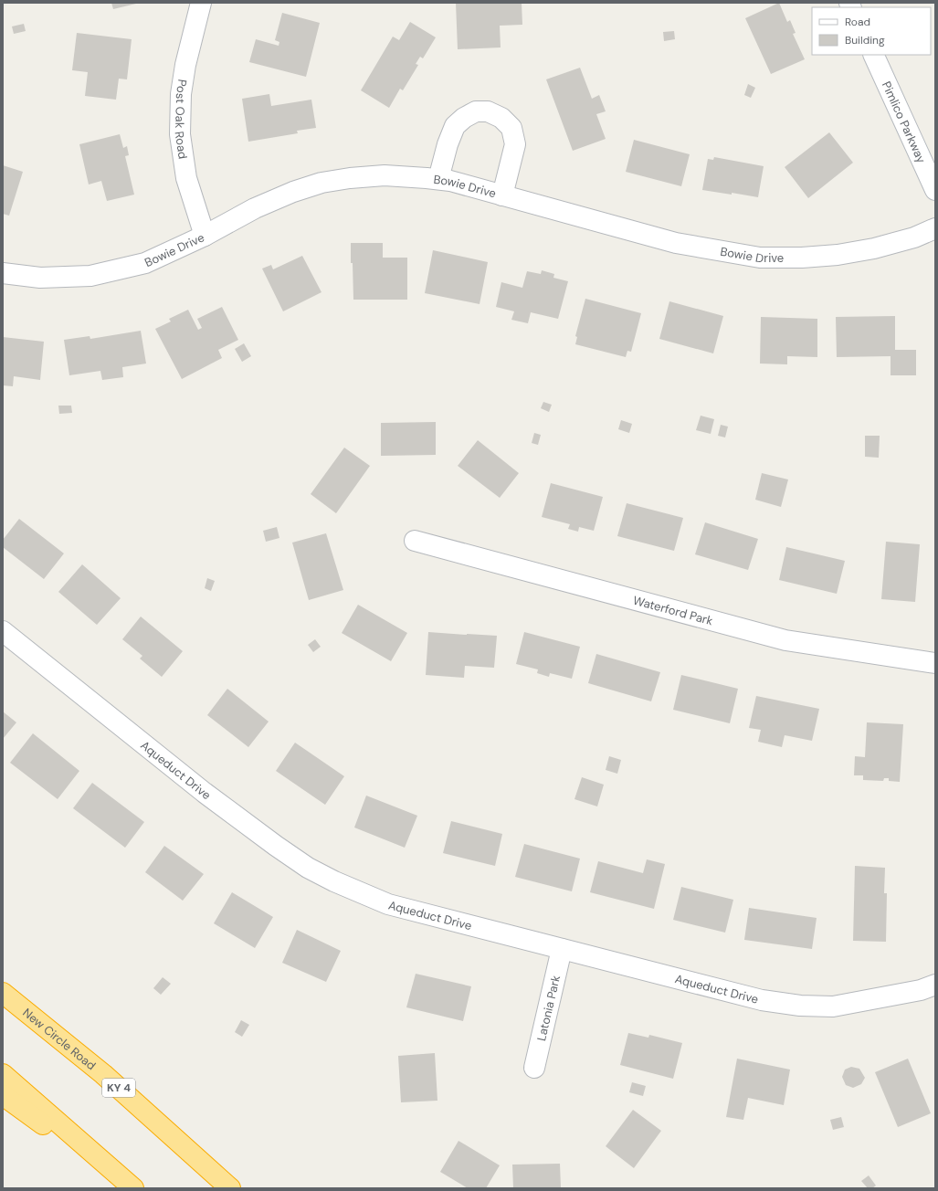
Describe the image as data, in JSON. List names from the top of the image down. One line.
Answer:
{"streets":{"highway":["New Circle Road","KY 4"],"street":["Post Oak Road","Pimlico Parkway","Bowie Drive","Waterford Park","Aqueduct Drive","Latonia Park"]},"crossings":[["Post Oak Road","Bowie Drive"],["Aqueduct Drive","Latonia Park"]],"legend":["Road","Building"]}
